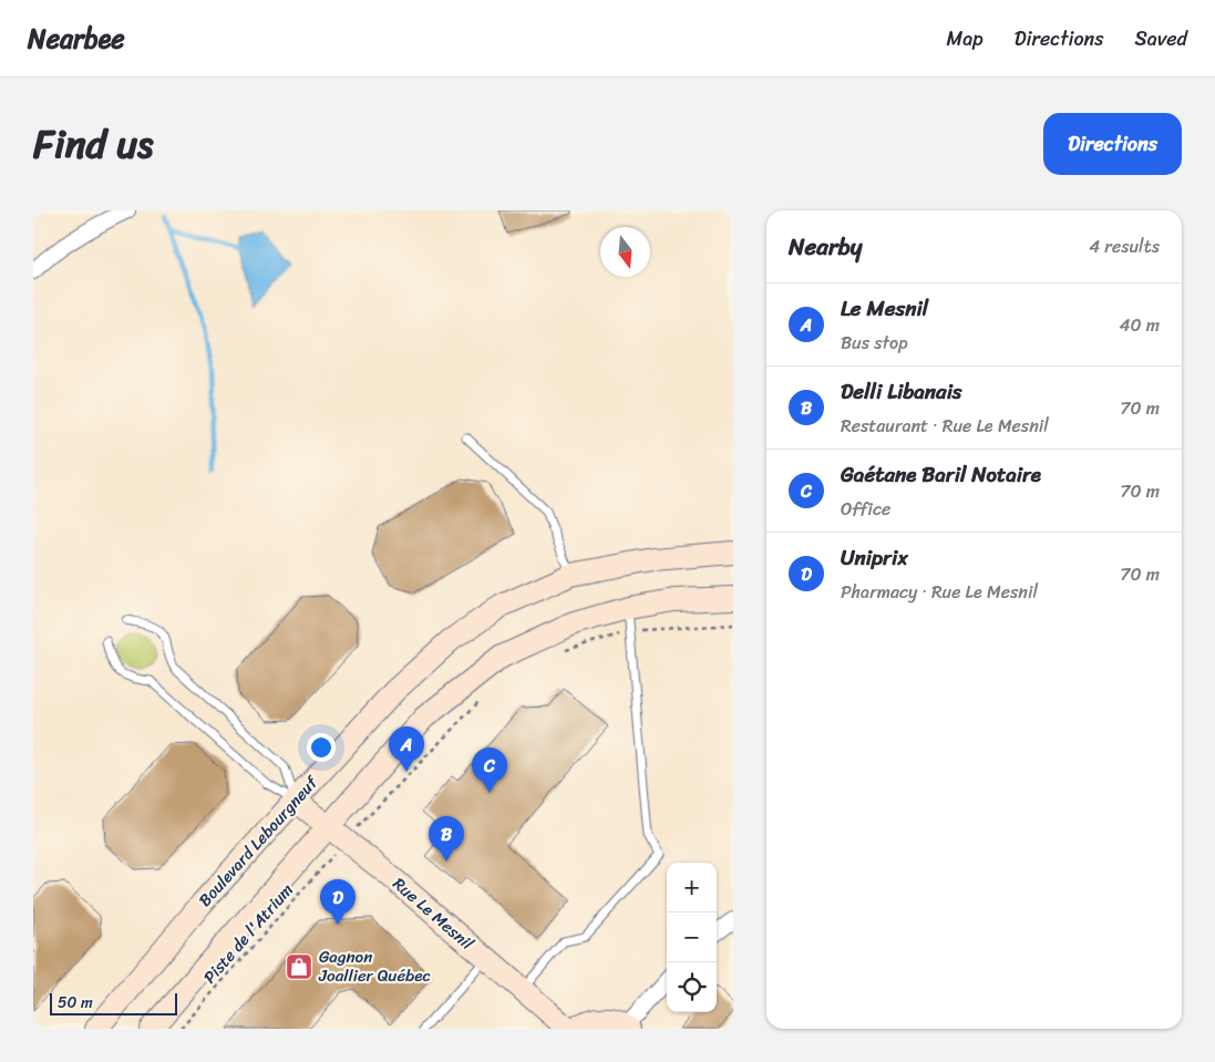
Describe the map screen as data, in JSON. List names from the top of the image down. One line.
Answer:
{"streets":{"main road":["Boulevard Lebourgneuf","Rue Le Mesnil"],"path":["Piste de l'Atrium"]},"crossings":[["Boulevard Lebourgneuf","Rue Le Mesnil"]],"places":{"shop":["Gagnon Joallier Québec"]},"scale_bar":"50 m","north":"bottom","page":{"header":"Nearbee","nav":["Map","Directions","Saved"],"title":"Find us","buttons":"Directions","heading":["Nearby","4 results"],"list":[{"mark":"A","name":"Le Mesnil","note":"Bus stop","value":"40 m"},{"mark":"B","name":"Delli Libanais","note":"Restaurant · Rue Le Mesnil","value":"70 m"},{"mark":"C","name":"Gaétane Baril Notaire","note":"Office","value":"70 m"},{"mark":"D","name":"Uniprix","note":"Pharmacy · Rue Le Mesnil","value":"70 m"}],"pins":["A","C","B","D"],"map_buttons":["+","−"],"scale":"50 m"}}
